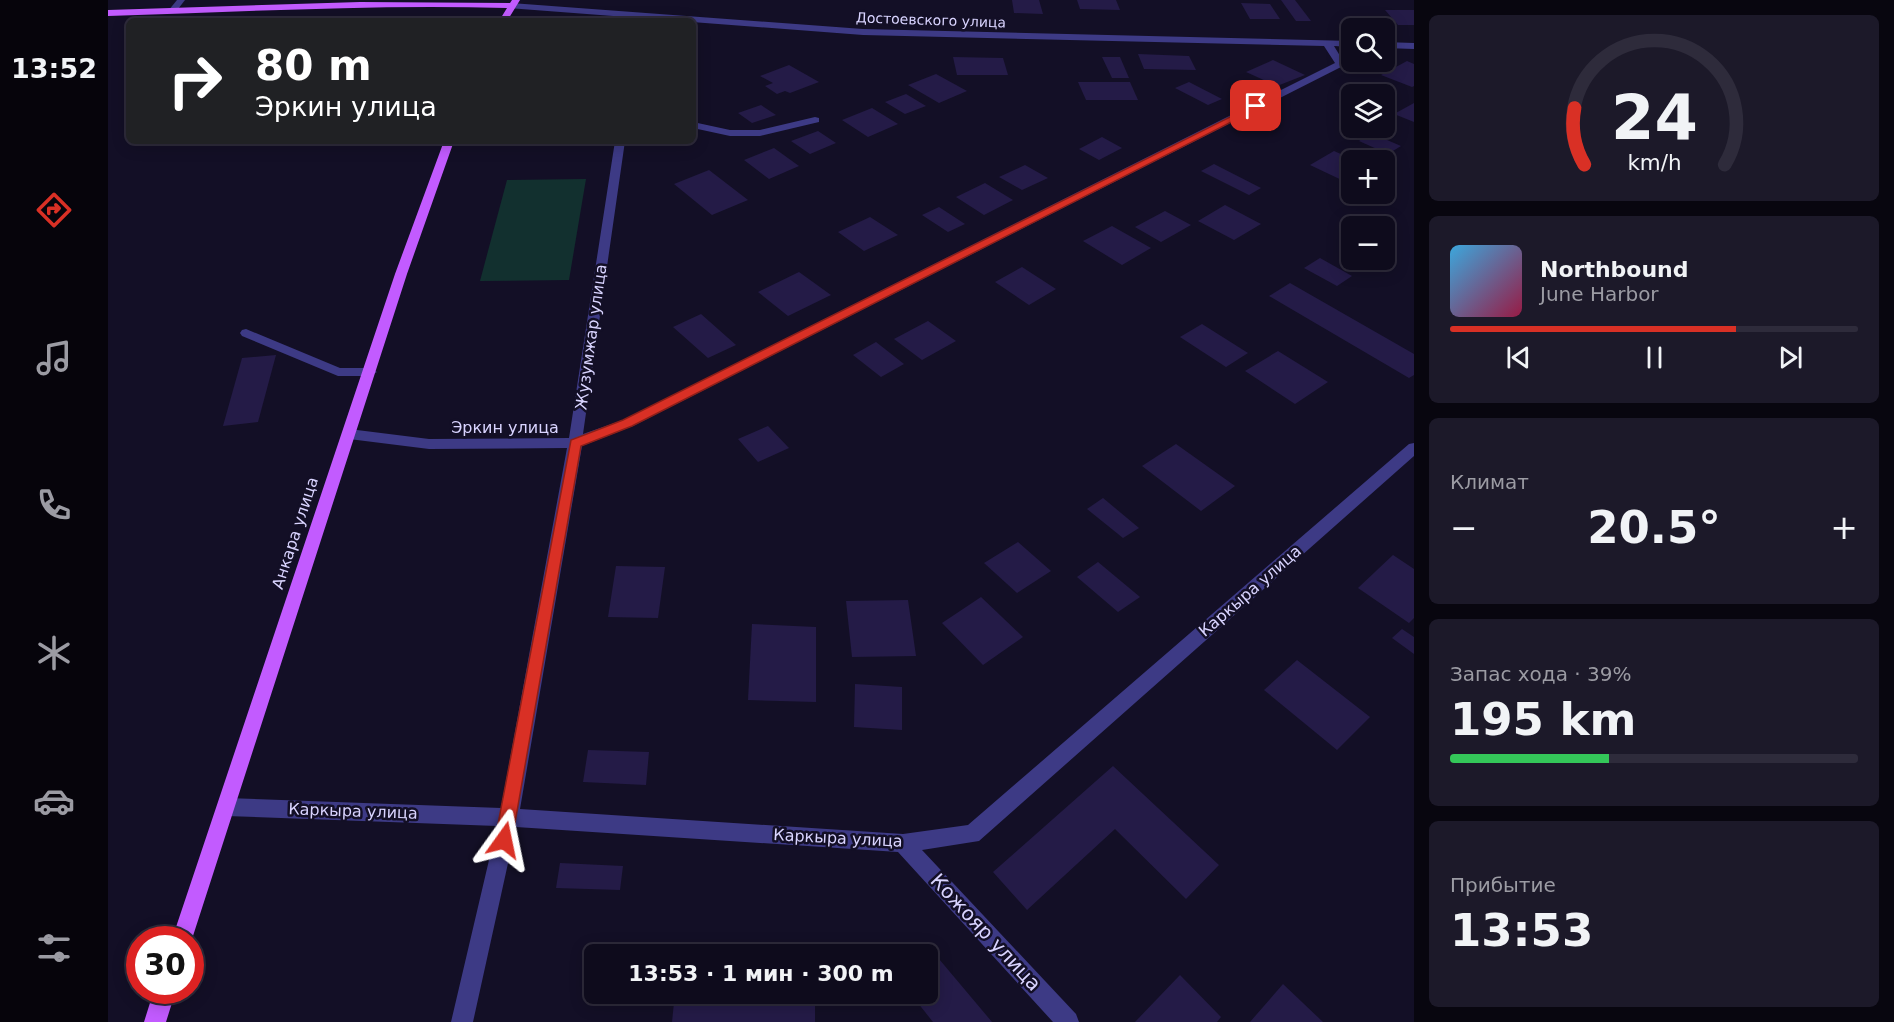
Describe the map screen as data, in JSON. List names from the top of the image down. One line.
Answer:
{"streets":{"main road":["Анкара улица"],"street":["Достоевского улица","Жузумжар улица","Эркин улица","Каркыра улица","Кожояр улица"]},"crossings":[["Достоевского улица","Эркин улица"],["Жузумжар улица","Эркин улица"],["Жузумжар улица","Каркыра улица"],["Эркин улица","Анкара улица"],["Анкара улица","Каркыра улица"],["Каркыра улица","Кожояр улица"]],"page":{"tabs":"13:52","map_buttons":["+","−"],"turn":["80 m","Эркин улица"],"song":["Northbound","June Harbor"],"tile":["Климат",["Запас хода · 39%","195 km"],["Прибытие","13:53"]],"heat":["−","20.5°","+"],"limit":"30","trip":"13:53 · 1 мин · 300 m","gauge":["24","km/h"]}}
